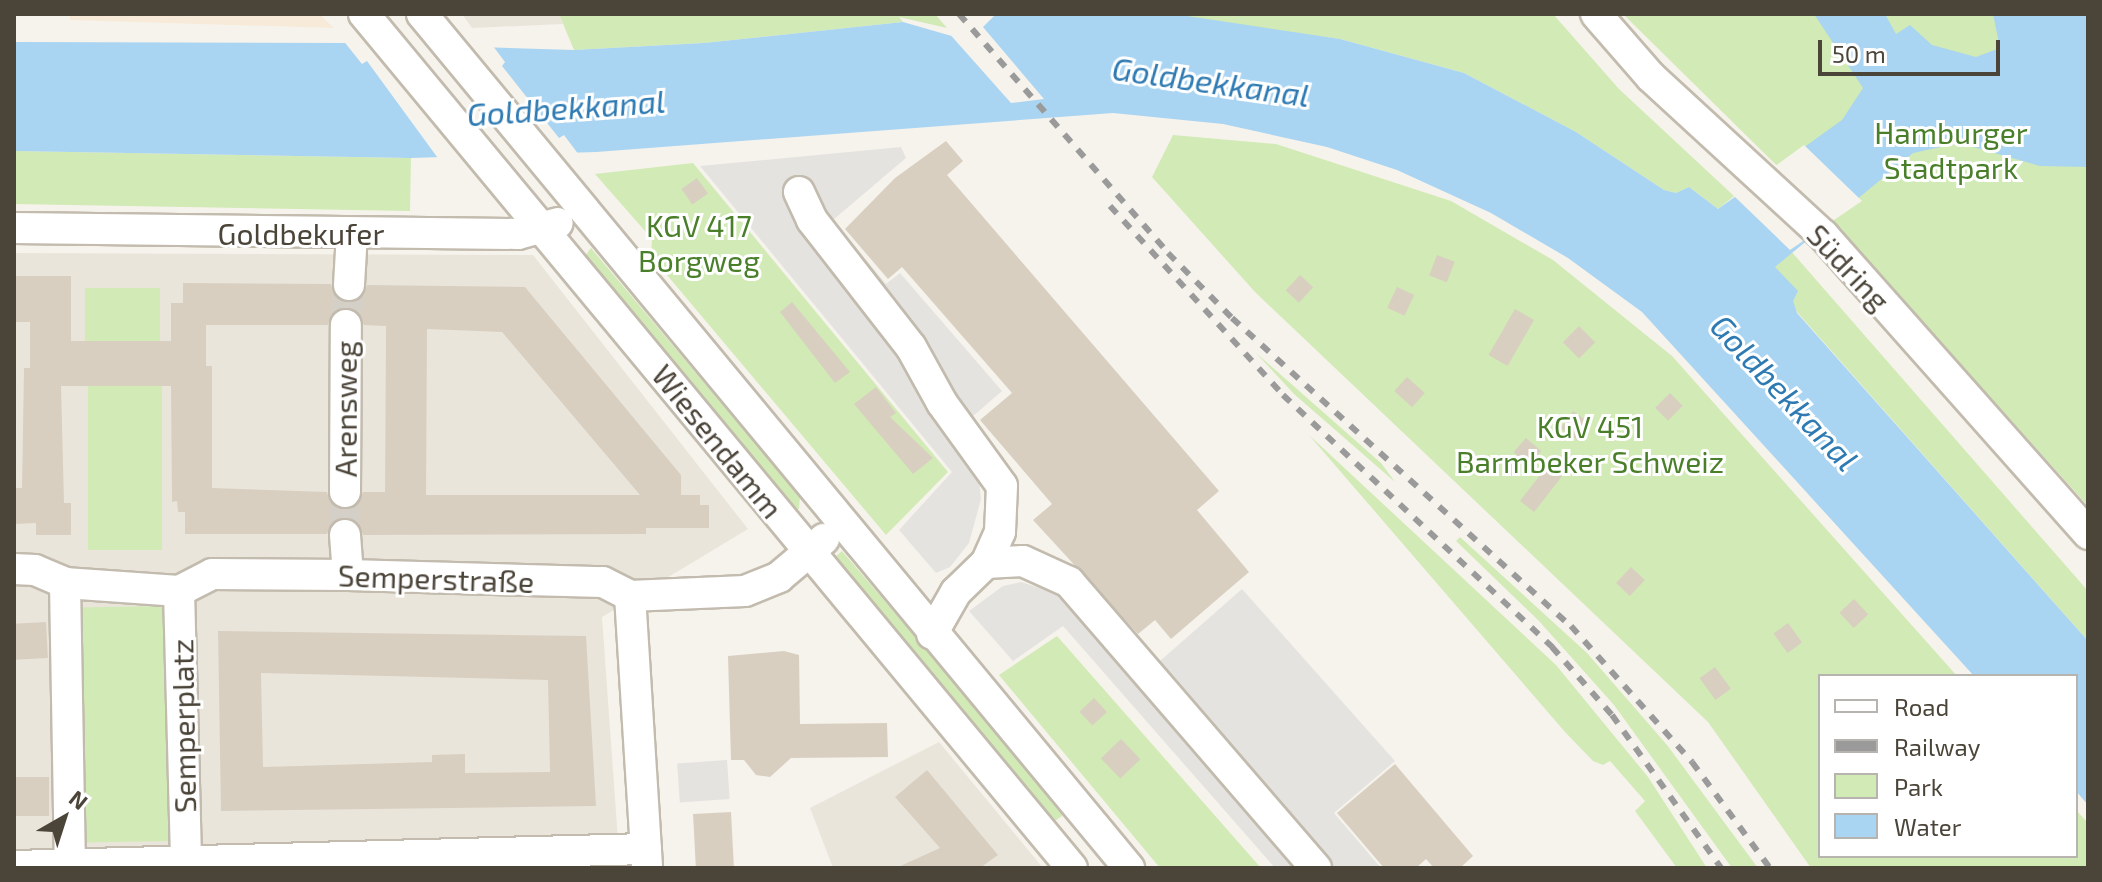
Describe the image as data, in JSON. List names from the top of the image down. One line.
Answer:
{"streets":{"street":["Goldbekufer","Südring","Arensweg","Wiesendamm","Semperstraße","Semperplatz"]},"crossings":[["Goldbekufer","Wiesendamm"],["Wiesendamm","Semperstraße"],["Semperstraße","Semperplatz"]],"water":["Goldbekkanal"],"parks":["Hamburger Stadtpark","KGV 417 Borgweg","KGV 451 Barmbeker Schweiz"],"legend":["Road","Railway","Park","Water"],"scale_bar":"50 m","north":"top right"}
